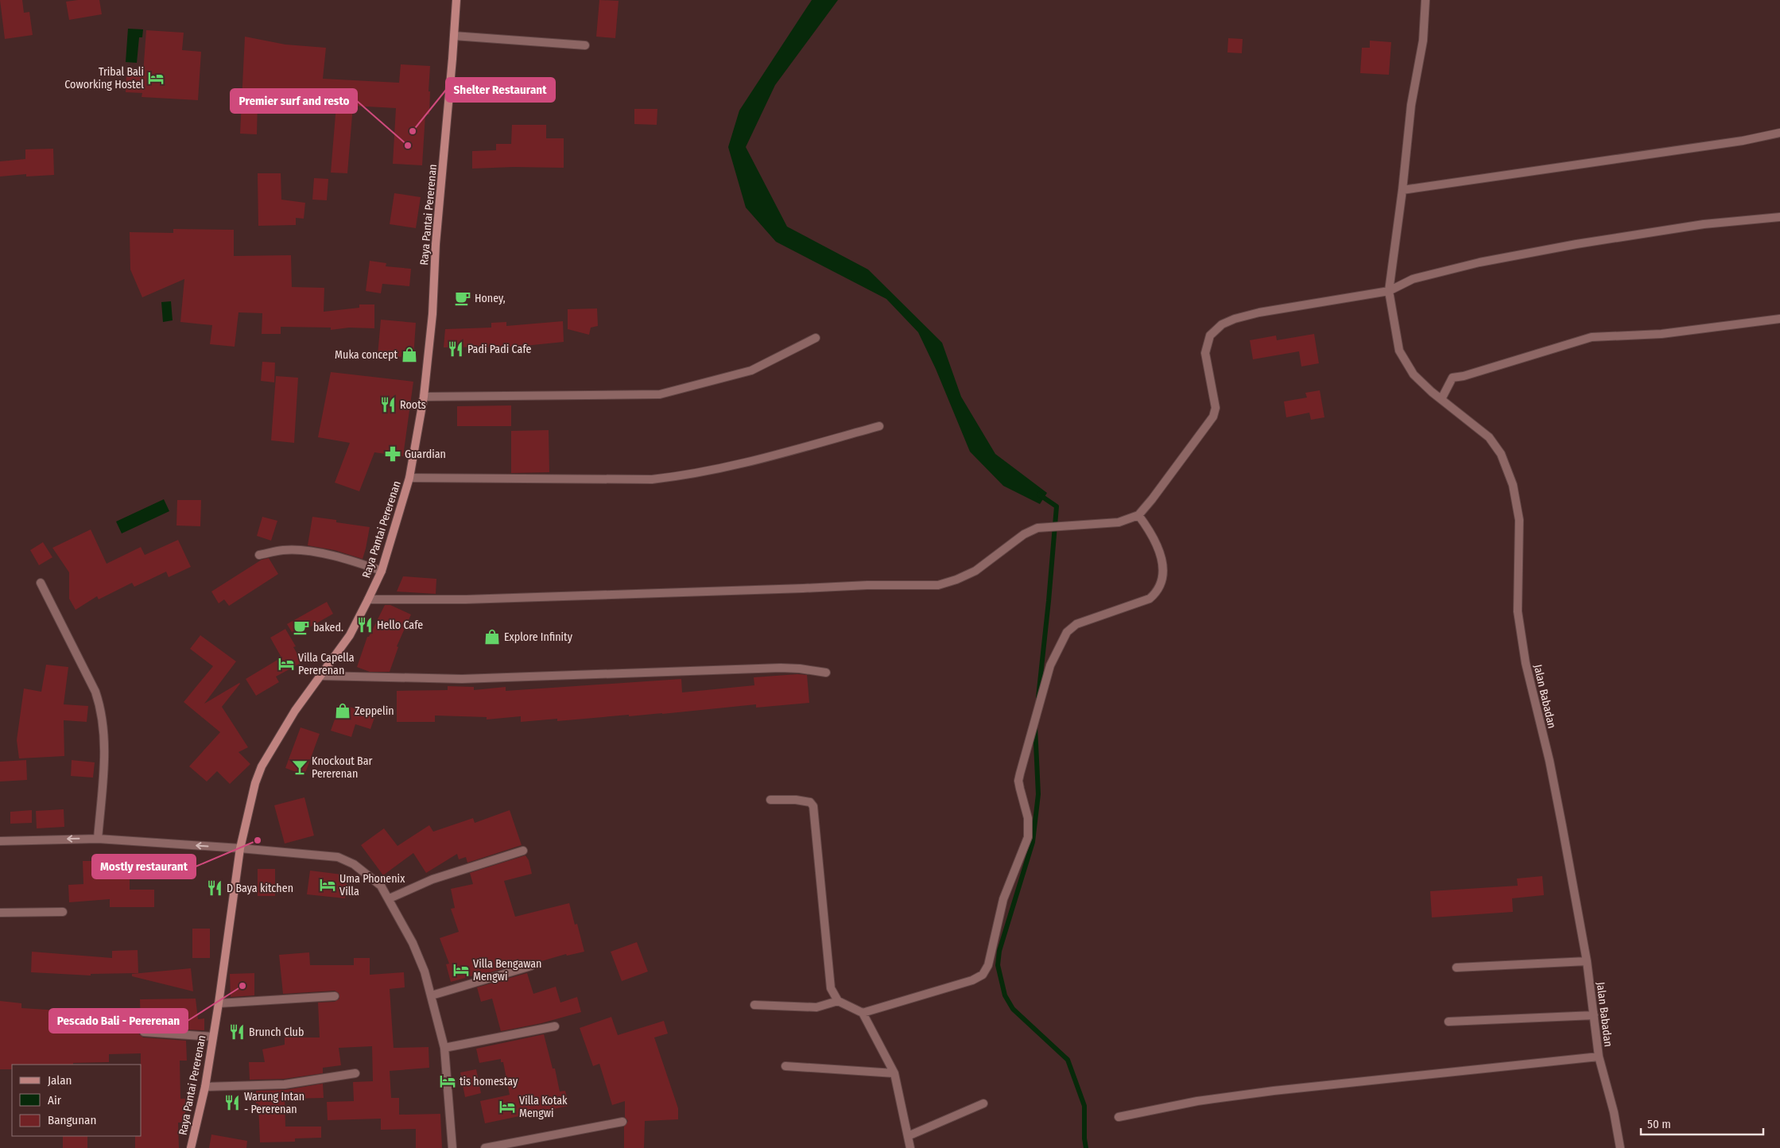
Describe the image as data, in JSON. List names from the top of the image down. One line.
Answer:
{"streets":{"street":["Raya Pantai Pererenan","Jalan Babadan"]},"places":{"hotel":["Tribal Bali Coworking Hostel","Villa Capella Pererenan","Uma Phonenix Villa","Villa Bengawan Mengwi","tis homestay","Villa Kotak Mengwi"],"other":["Shelter Restaurant","Premier surf and resto","Mostly restaurant","Pescado Bali - Pererenan"],"cafe":["Honey,","baked."],"restaurant":["Padi Padi Cafe","Roots","Hello Cafe","D Baya kitchen","Brunch Club","Warung Intan - Pererenan"],"shop":["Muka concept","Explore Infinity","Zeppelin"],"pharmacy":["Guardian"],"bar":["Knockout Bar Pererenan"]},"legend":["Jalan","Air","Bangunan"],"scale_bar":"50 m"}
